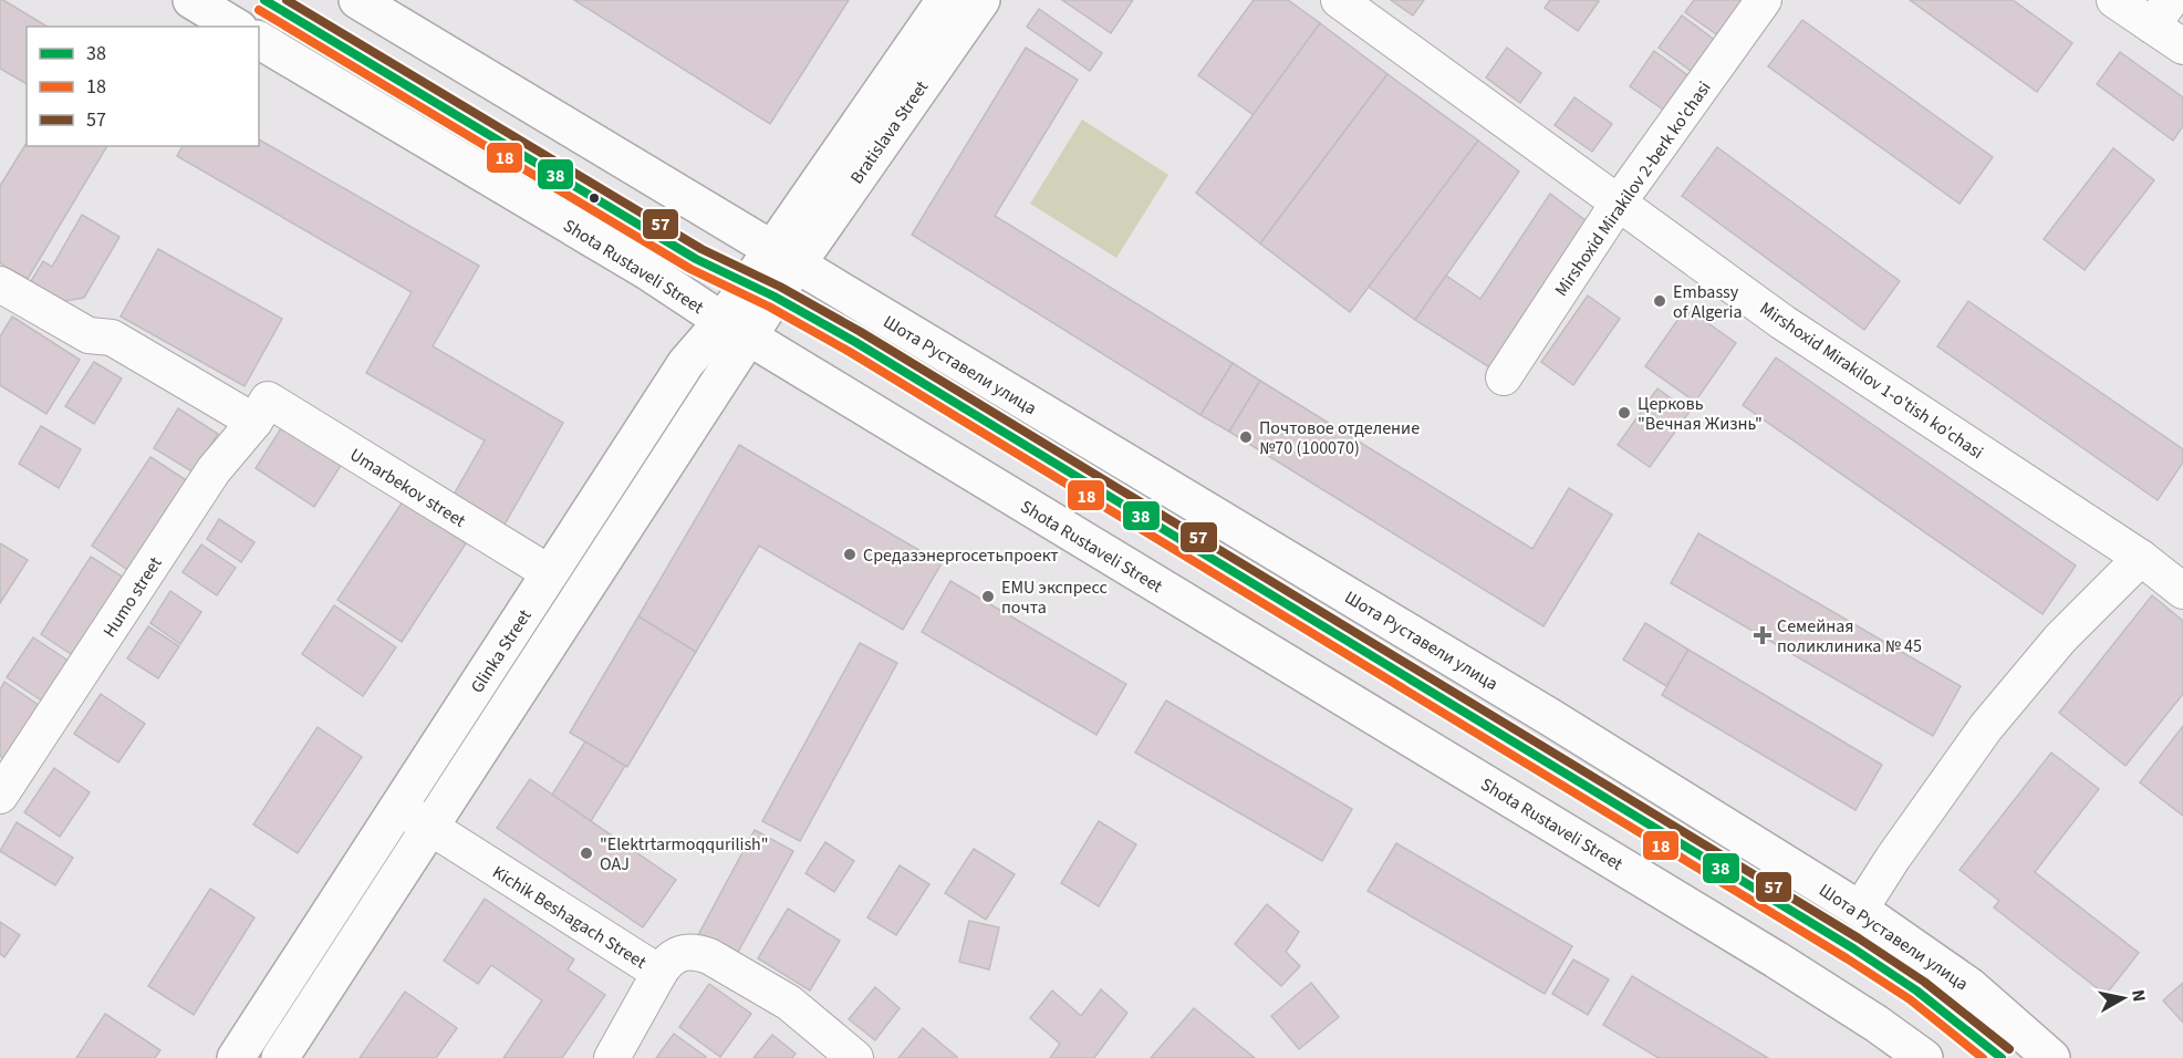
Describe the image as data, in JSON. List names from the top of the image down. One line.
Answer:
{"streets":{"main road":["Bratislava Street","Shota Rustaveli Street","Шота Руставели улица","Glinka Street"],"street":["Mirshoxid Mirakilov 2-berk ko'chasi","Mirshoxid Mirakilov 1-o'tish ko'chasi","Umarbekov street","Humo street","Kichik Beshagach Street"]},"crossings":[["Bratislava Street","Шота Руставели улица"],["Bratislava Street","Glinka Street"],["Mirshoxid Mirakilov 2-berk ko'chasi","Mirshoxid Mirakilov 1-o'tish ko'chasi"],["Shota Rustaveli Street","Glinka Street"],["Шота Руставели улица","Glinka Street"],["Umarbekov street","Humo street"],["Umarbekov street","Glinka Street"],["Glinka Street","Kichik Beshagach Street"]],"places":{"other":["Embassy of Algeria","Церковь \"Вечная Жизнь\"","Почтовое отделение №70 (100070)","Средазэнергосетьпроект","EMU экспресс почта","\"Elektrtarmoqqurilish\" OAJ"],"health":["Семейная поликлиника № 45"]},"lines":["transit line 38","transit line 57","transit line 18"],"legend":["38","18","57"],"north":"right"}
